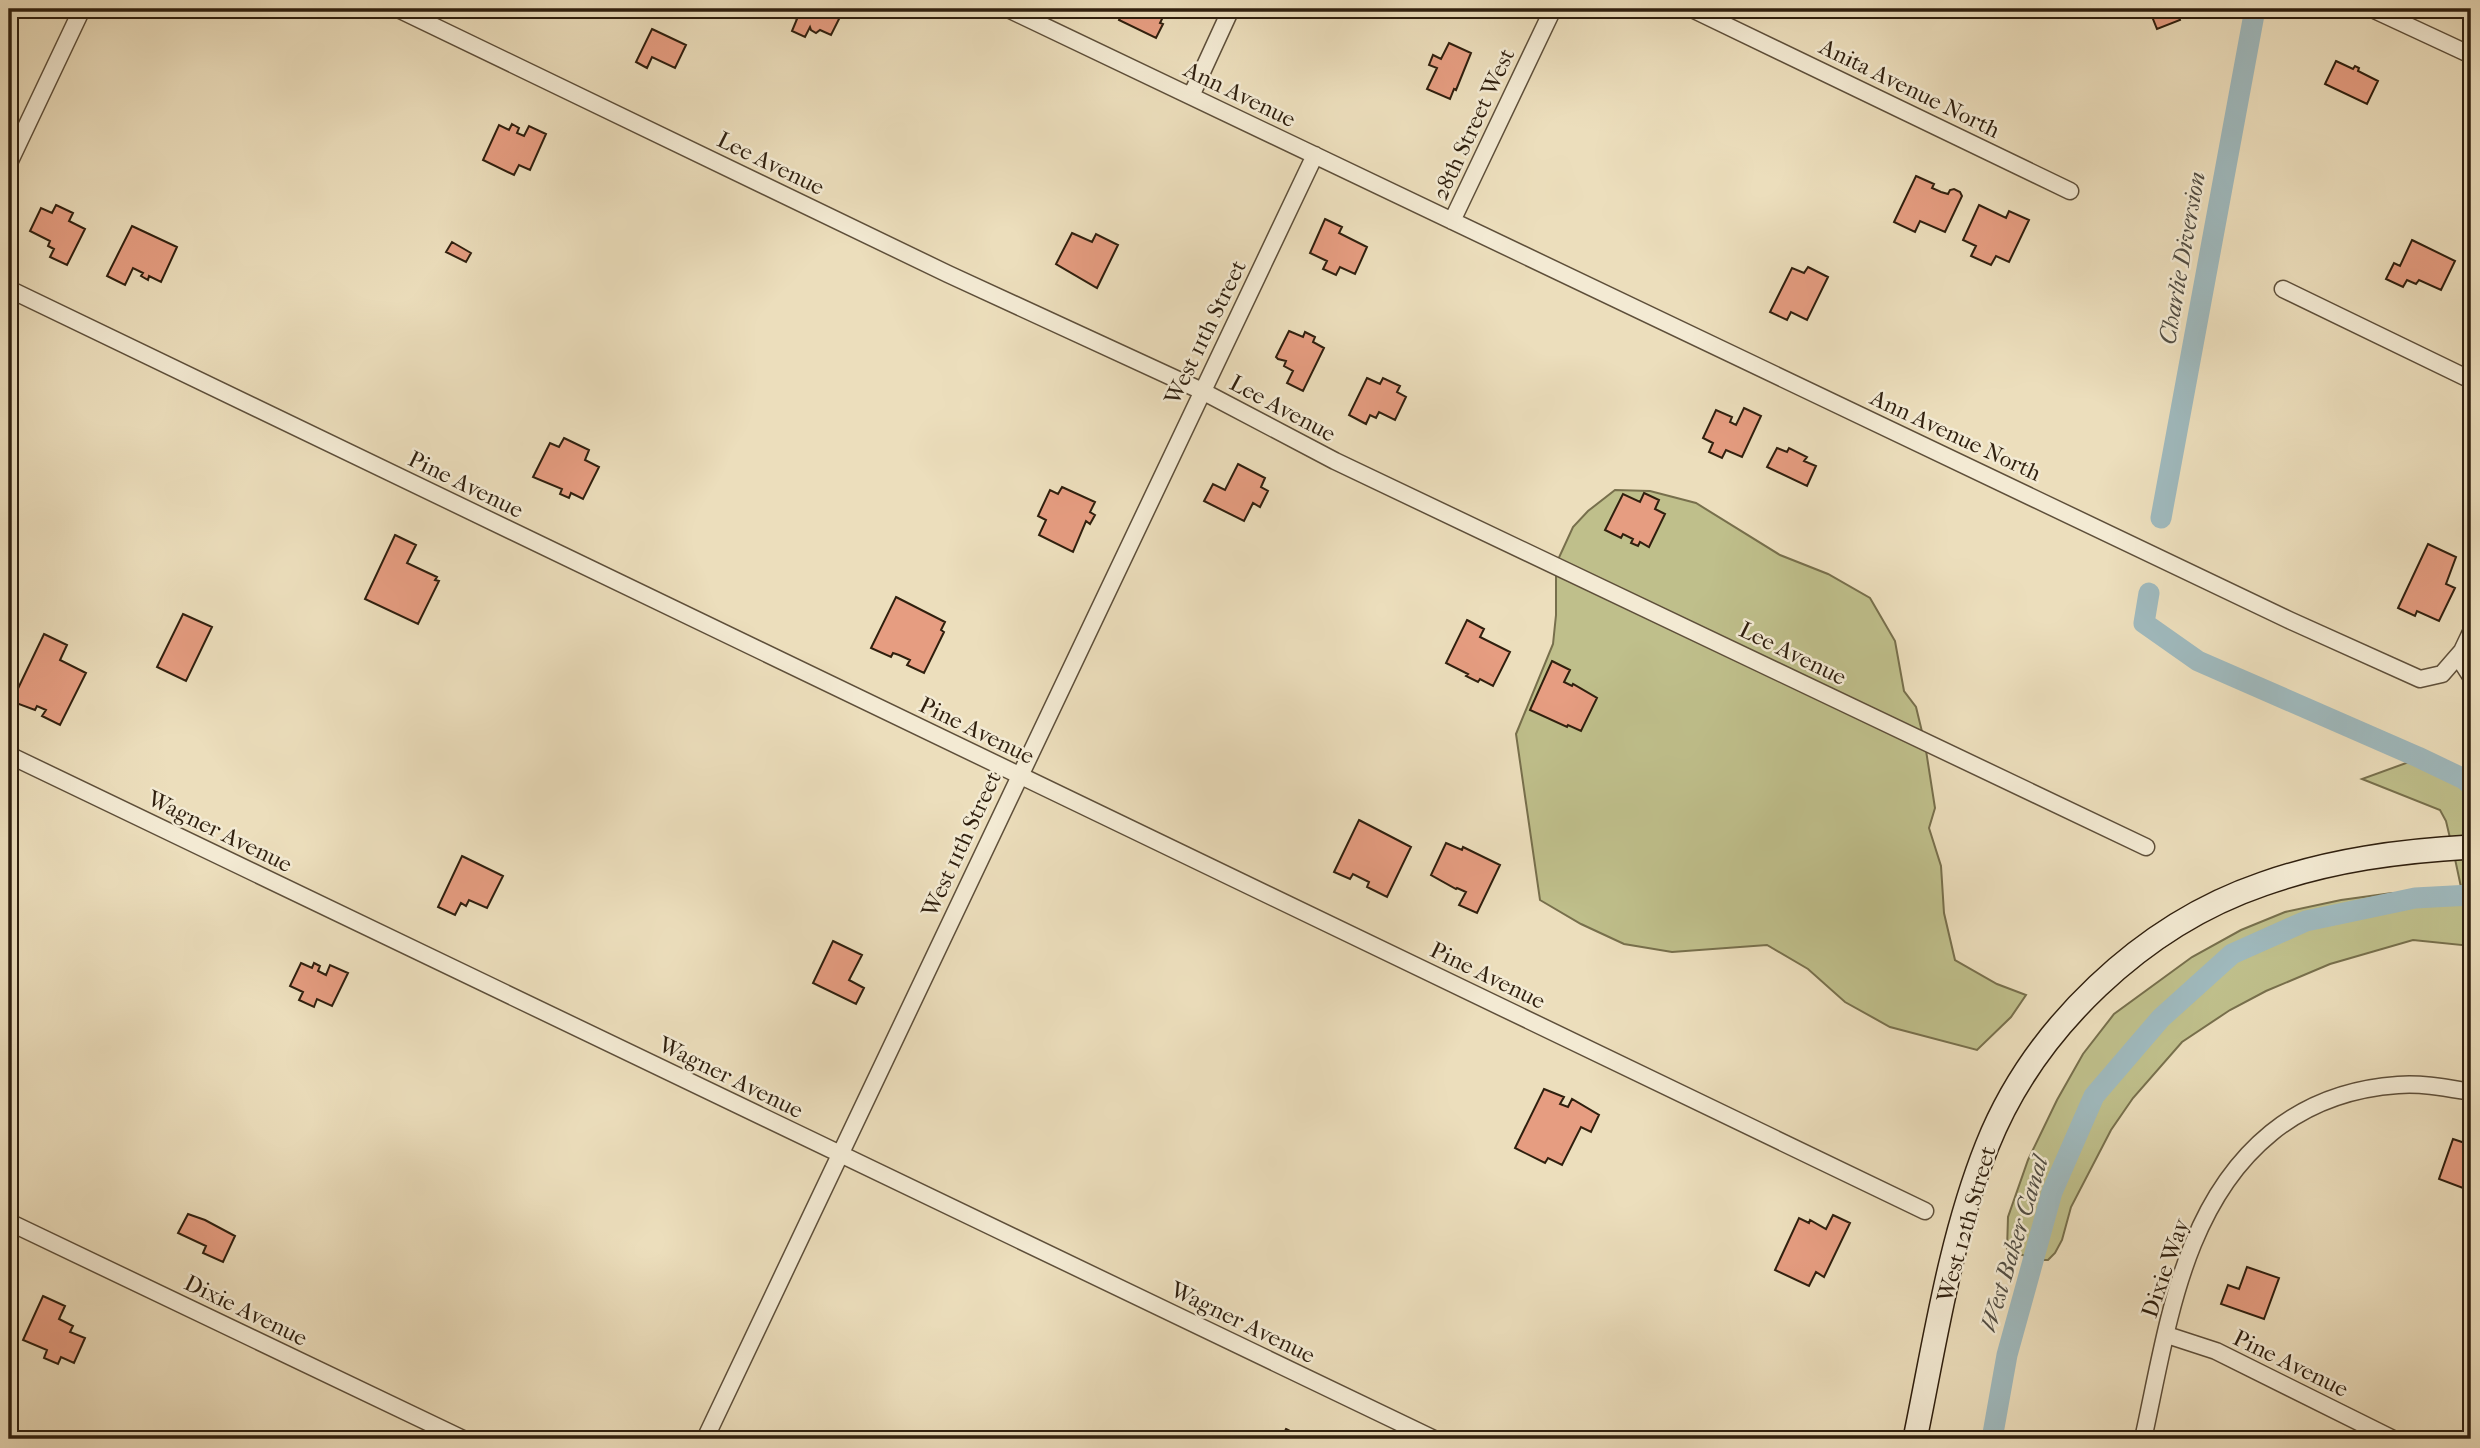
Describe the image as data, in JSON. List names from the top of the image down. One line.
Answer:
{"streets":{"street":["Anita Avenue North","Ann Avenue","28th Street West","Lee Avenue","West 11th Street","Ann Avenue North","Pine Avenue","Wagner Avenue","West 12th Street","Dixie Way","Dixie Avenue"]},"crossings":[["Ann Avenue","28th Street West"],["Ann Avenue","West 11th Street"],["Ann Avenue","Ann Avenue North"],["28th Street West","Ann Avenue North"],["Lee Avenue","West 11th Street"],["West 11th Street","Pine Avenue"],["West 11th Street","Wagner Avenue"],["Pine Avenue","Dixie Way"]],"water":["Charlie Diversion","West Baker Canal"]}
